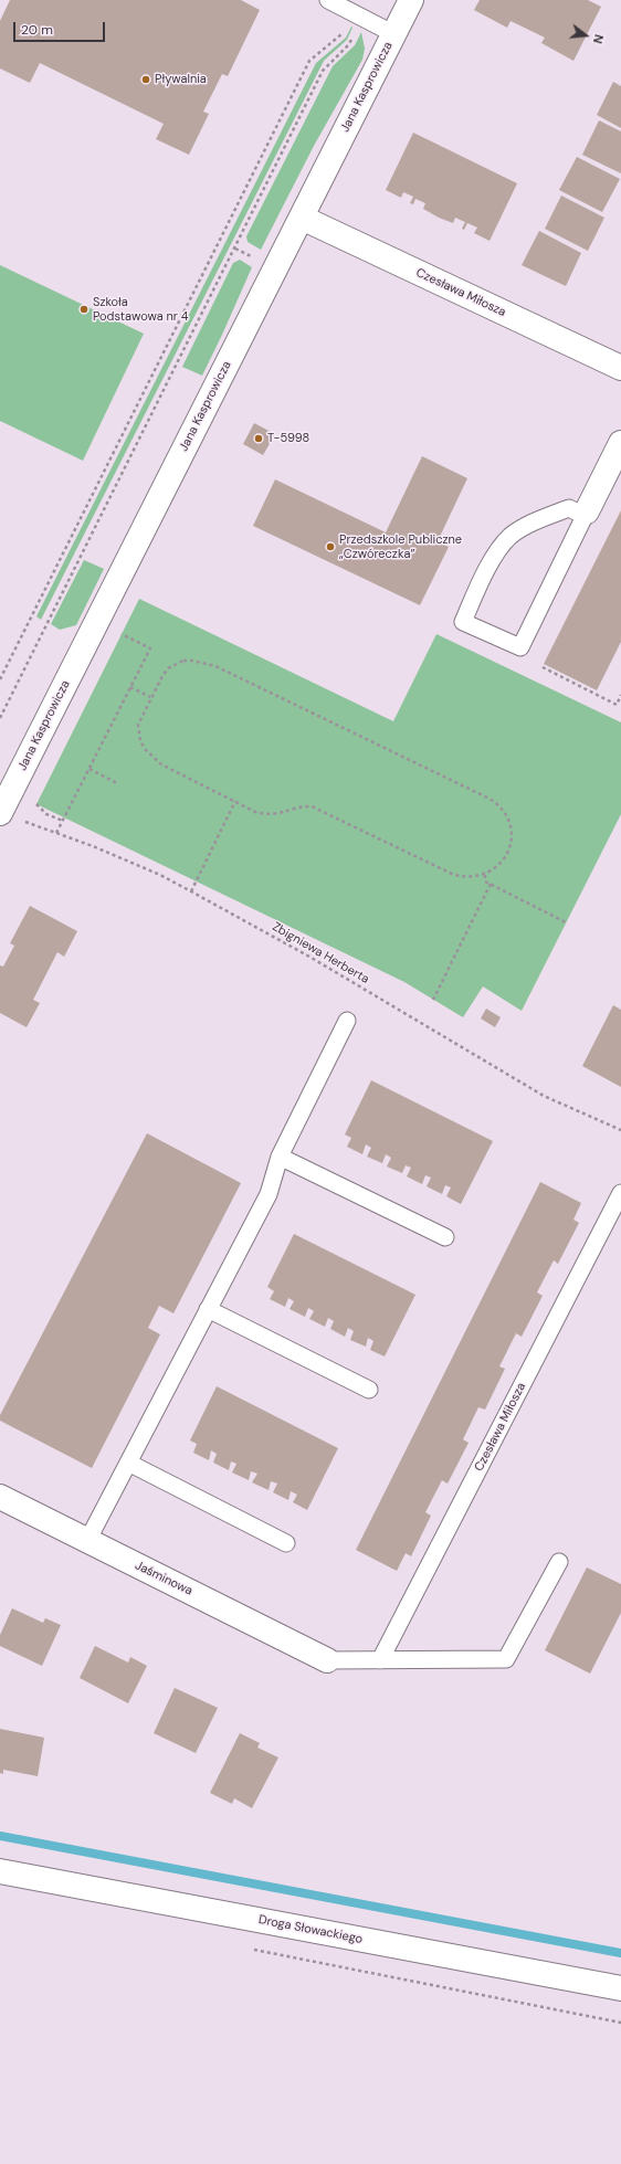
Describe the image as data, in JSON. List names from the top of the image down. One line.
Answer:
{"streets":{"street":["Jana Kasprowicza","Czesława Miłosza","Jaśminowa","Droga Słowackiego"],"path":["Zbigniewa Herberta"]},"crossings":[["Jana Kasprowicza","Czesława Miłosza"],["Jana Kasprowicza","Zbigniewa Herberta"]],"places":["Pływalnia","Szkoła Podstawowa nr 4","T-5998","Przedszkole Publiczne „Czwóreczka”"],"scale_bar":"20 m","north":"right"}
